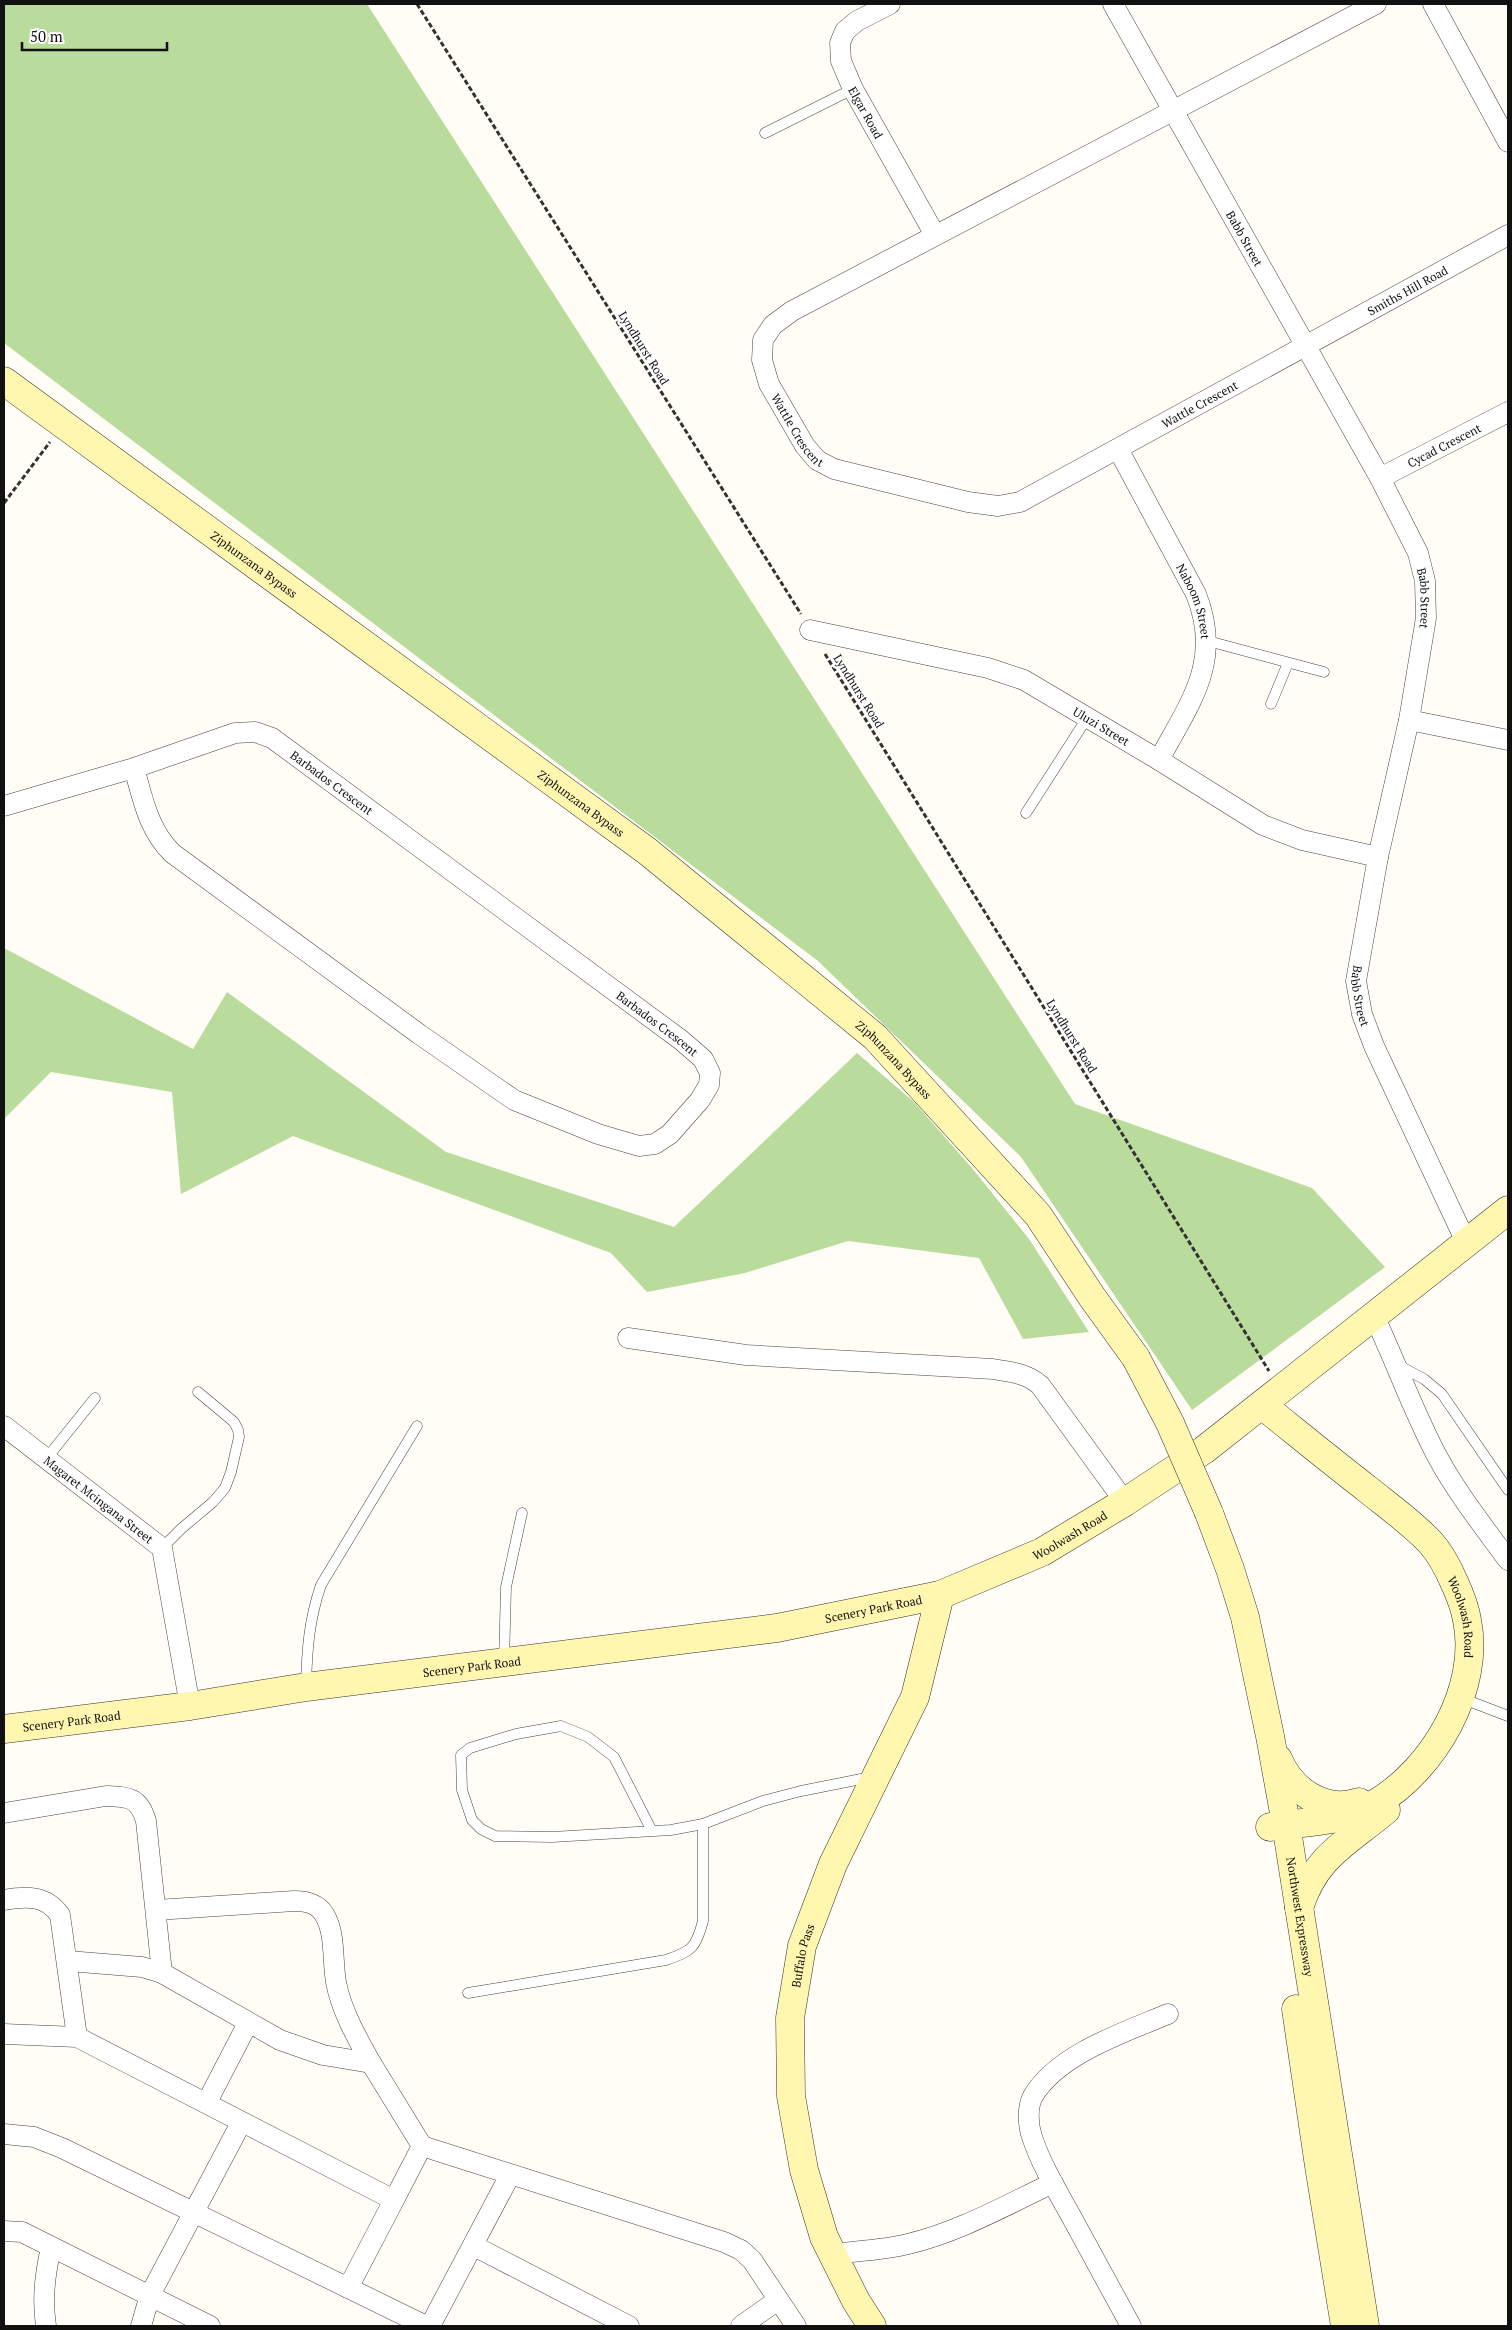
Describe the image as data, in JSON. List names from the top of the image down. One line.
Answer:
{"streets":{"main road":["Ziphunzana Bypass","Woolwash Road","Scenery Park Road","Northwest Expressway","Buffalo Pass"],"street":["Elgar Road","Babb Street","Smiths Hill Road","Wattle Crescent","Cycad Crescent","Naboom Street","Uluzi Street","Barbados Crescent","Magaret Mcingana Street"],"path":["Lyndhurst Road"]},"crossings":[["Elgar Road","Wattle Crescent"],["Babb Street","Smiths Hill Road"],["Babb Street","Wattle Crescent"],["Babb Street","Cycad Crescent"],["Babb Street","Uluzi Street"],["Babb Street","Woolwash Road"],["Smiths Hill Road","Wattle Crescent"],["Lyndhurst Road","Uluzi Street"],["Lyndhurst Road","Woolwash Road"],["Wattle Crescent","Naboom Street"],["Ziphunzana Bypass","Northwest Expressway"],["Naboom Street","Uluzi Street"],["Magaret Mcingana Street","Scenery Park Road"],["Woolwash Road","Scenery Park Road"],["Woolwash Road","Northwest Expressway"],["Woolwash Road","Buffalo Pass"],["Scenery Park Road","Buffalo Pass"]],"scale_bar":"50 m"}
